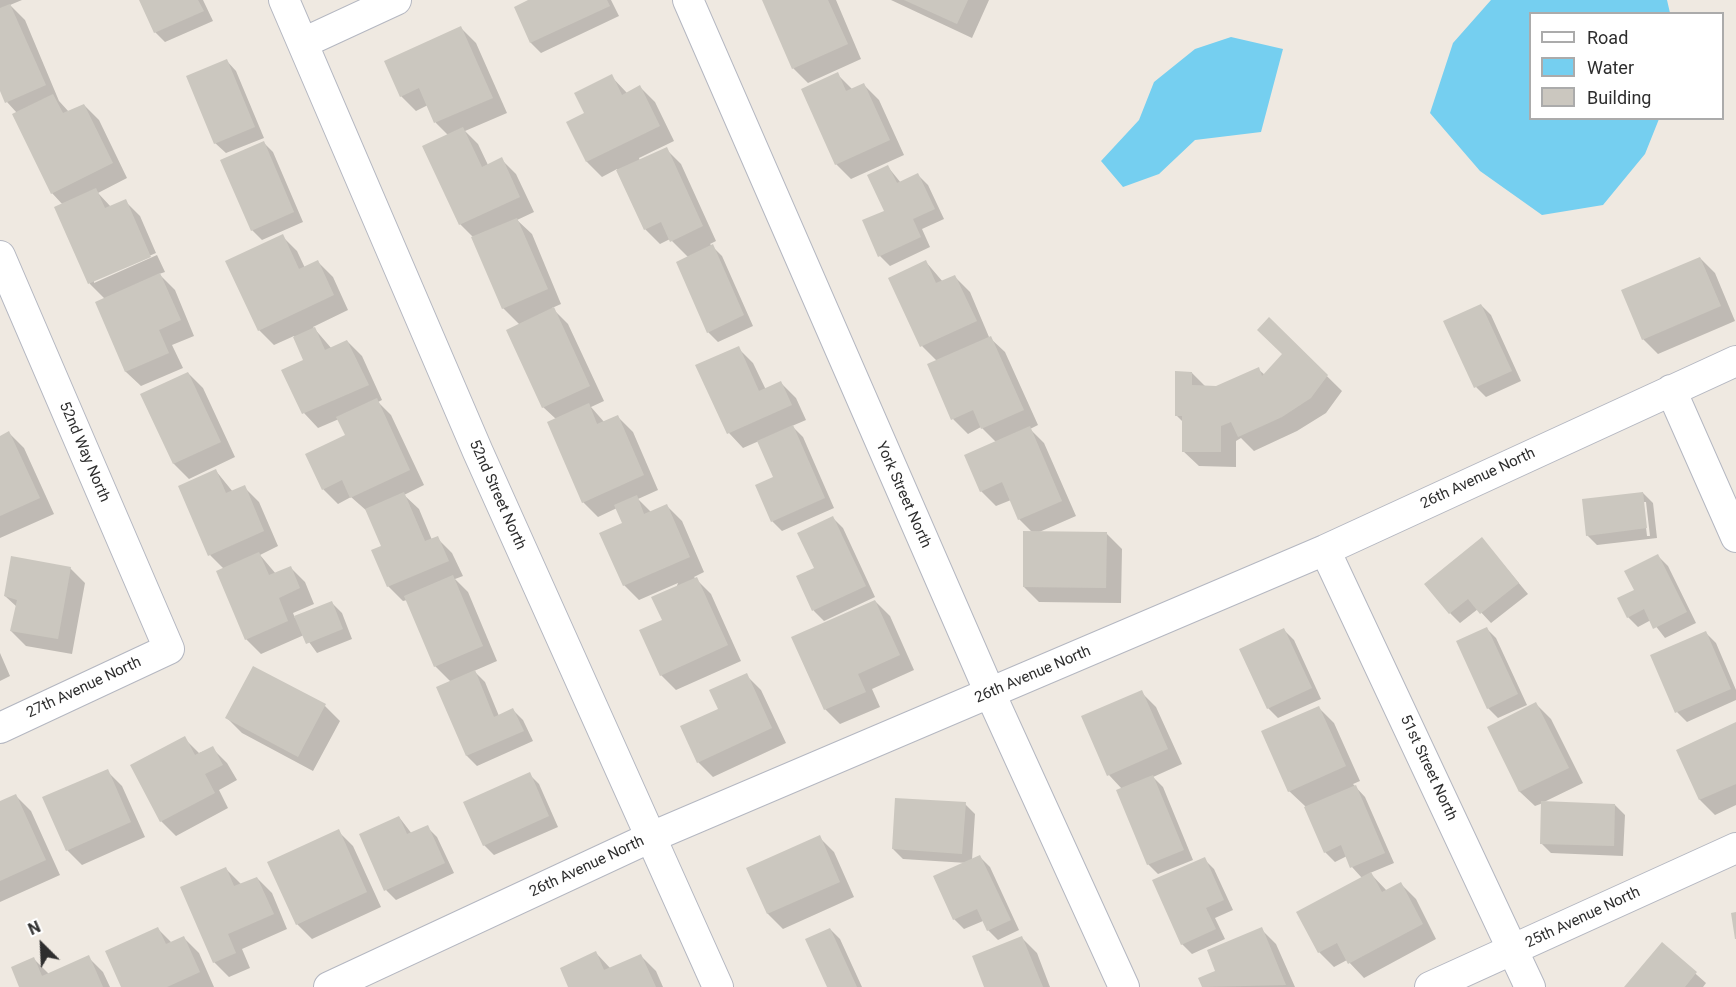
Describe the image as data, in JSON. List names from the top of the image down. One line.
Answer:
{"streets":{"street":["52nd Way North","26th Avenue North","52nd Street North","York Street North","27th Avenue North","51st Street North","25th Avenue North"]},"crossings":[["52nd Way North","27th Avenue North"],["26th Avenue North","52nd Street North"],["26th Avenue North","York Street North"],["26th Avenue North","51st Street North"],["51st Street North","25th Avenue North"]],"legend":["Road","Water","Building"],"north":"top left"}
